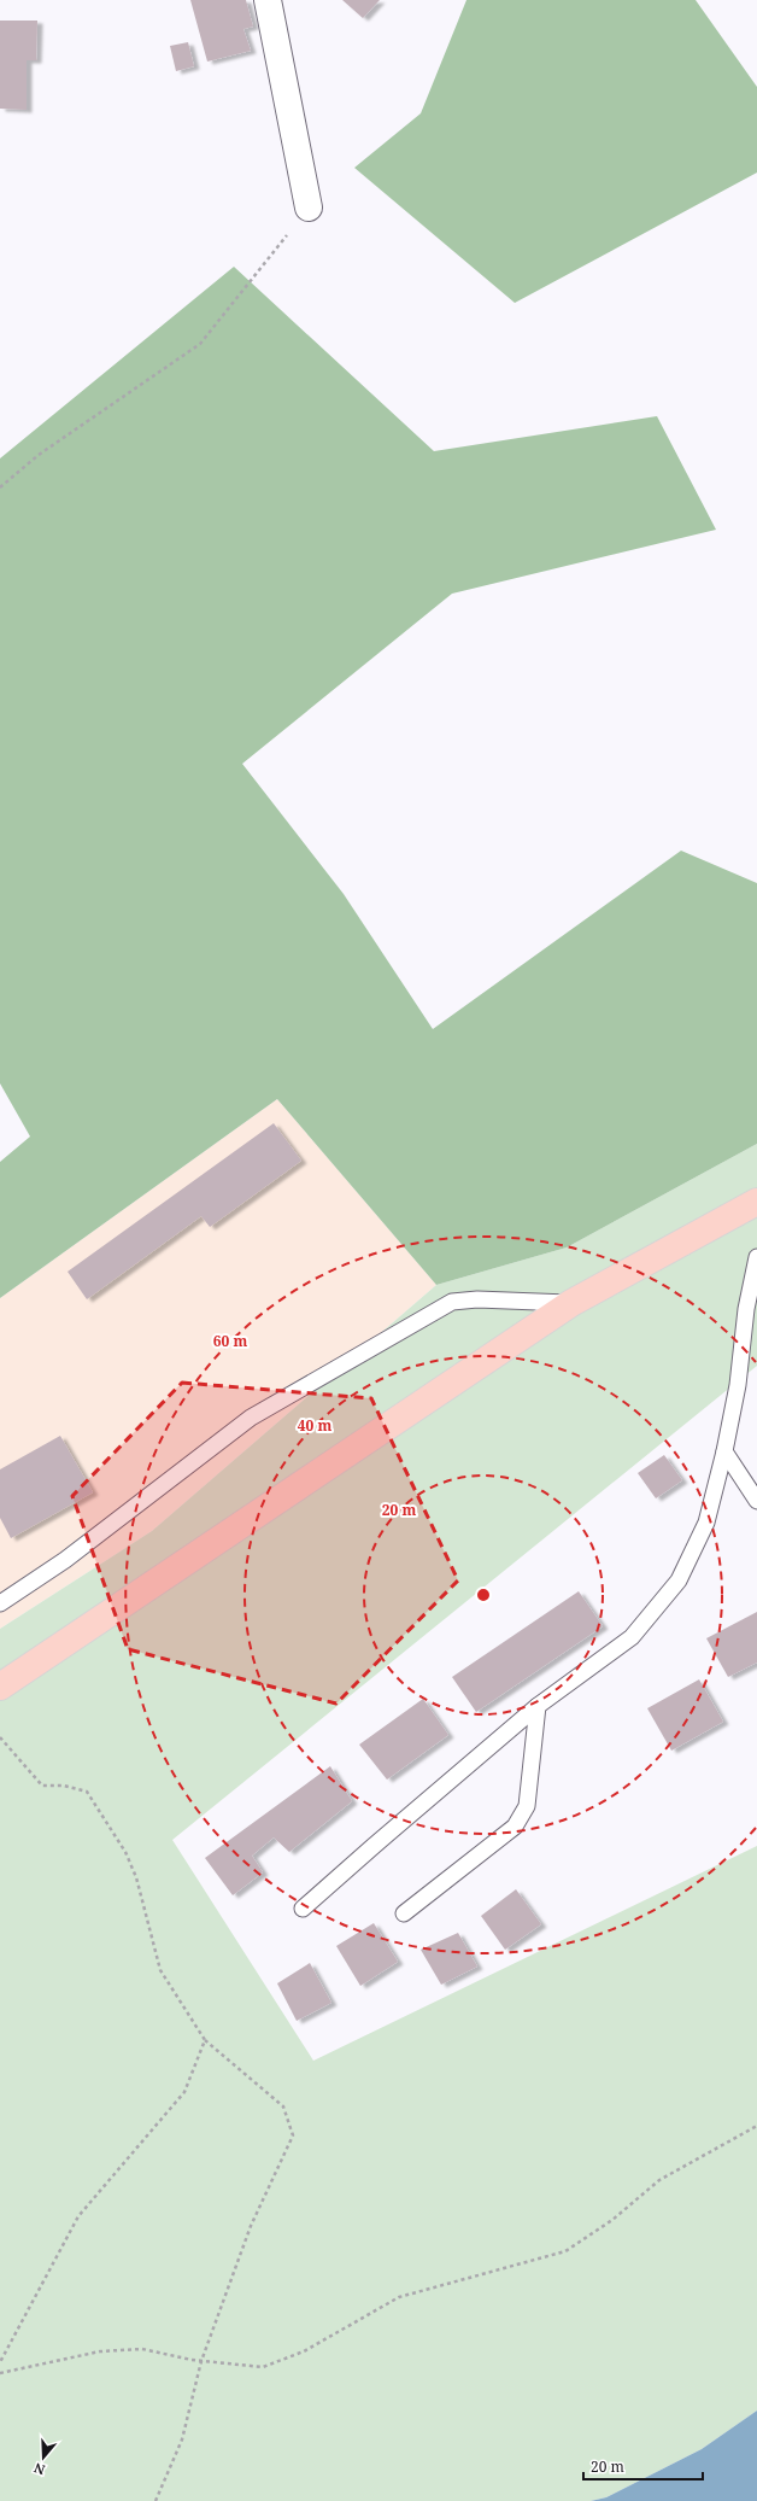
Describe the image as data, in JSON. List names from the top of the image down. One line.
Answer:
{"scale_bar":"20 m","north":"bottom","rings":["60 m","40 m","20 m"]}
